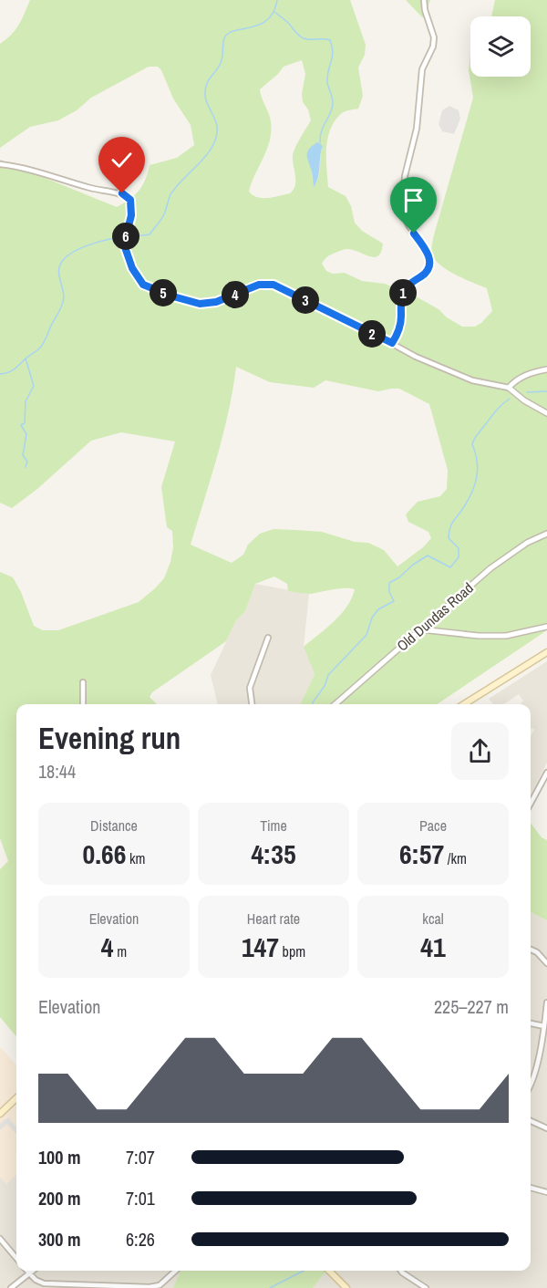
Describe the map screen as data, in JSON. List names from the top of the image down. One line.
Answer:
{"streets":{"street":["Old Dundas Road"]},"page":{"pins":["6","1","5","4","3","2"],"heading":["Evening run","18:44"],"stats":[["Distance","0.66 km"],["Time","4:35"],["Pace","6:57 /km"],["Elevation","4 m"],["Heart rate","147 bpm"],["kcal","41"]],"chart":["Elevation","225–227 m"],"list":[{"name":"100 m","note":"7:07"},{"name":"200 m","note":"7:01"},{"name":"300 m","note":"6:26"}]}}
